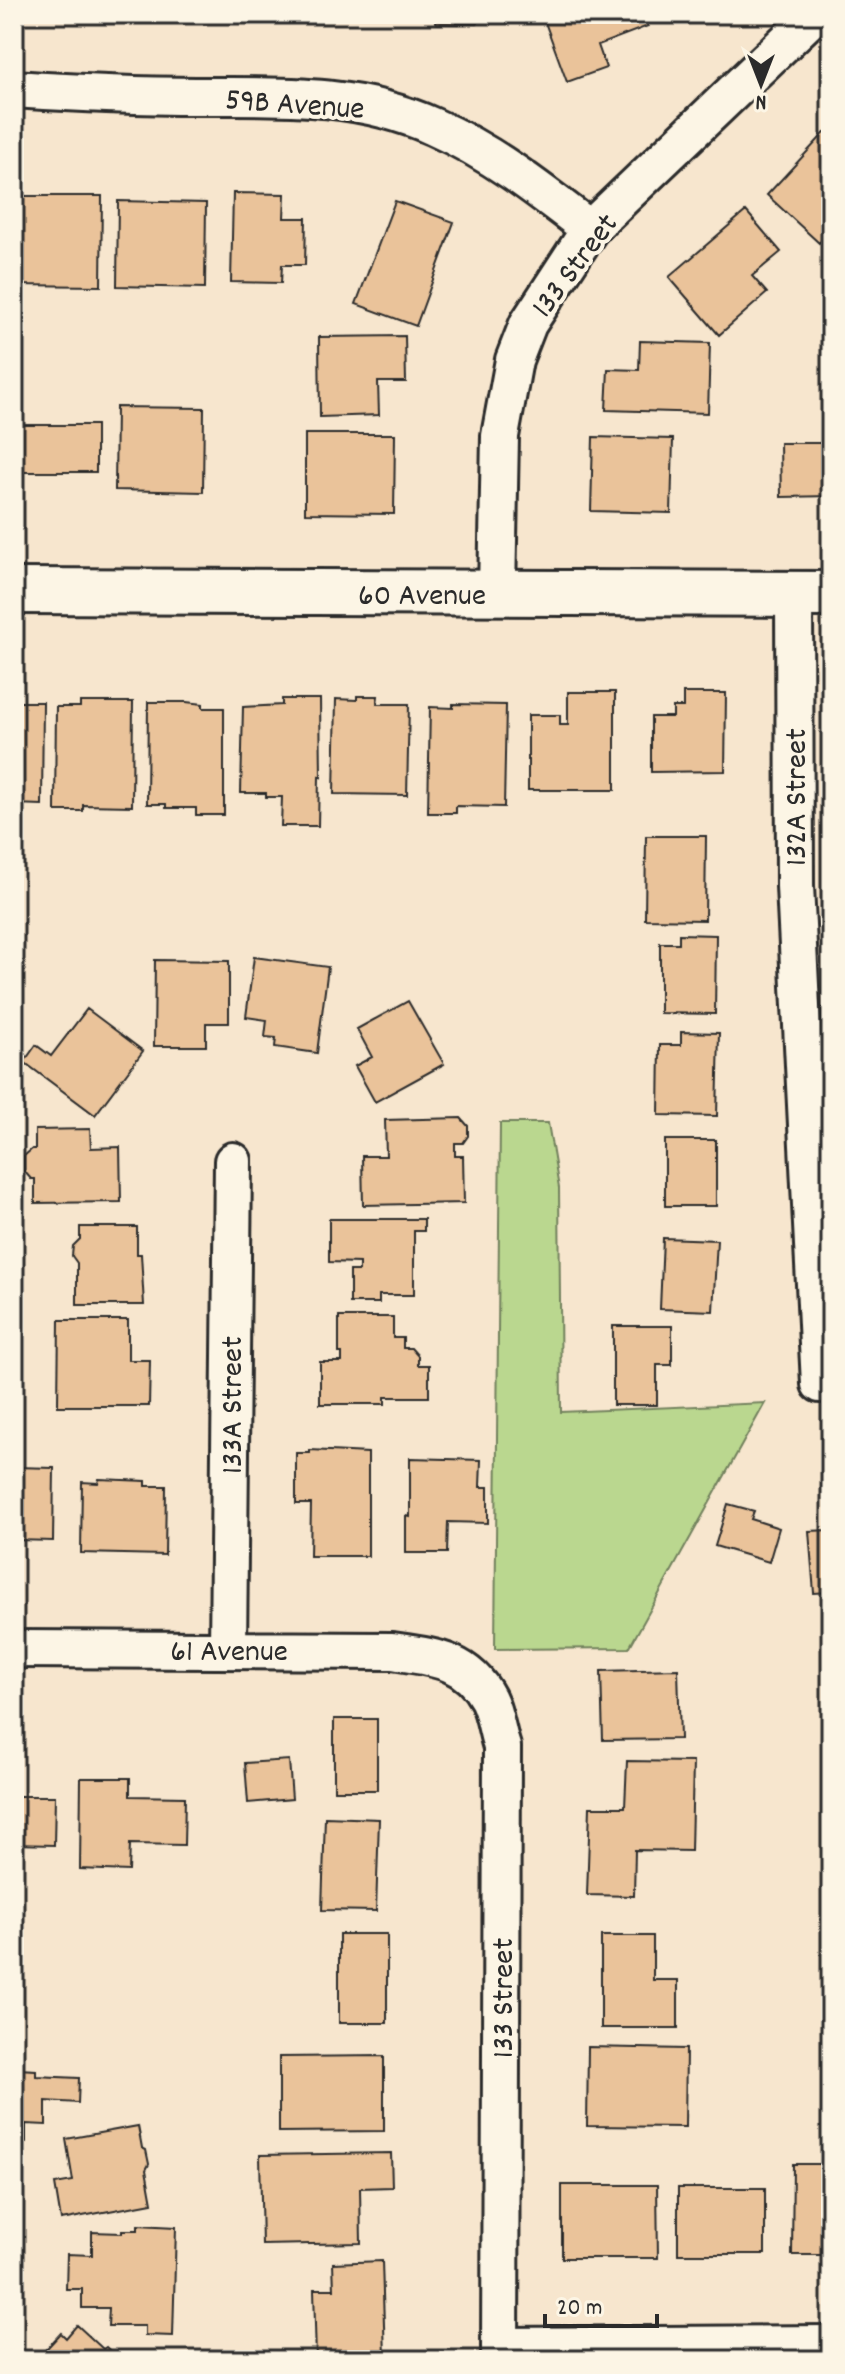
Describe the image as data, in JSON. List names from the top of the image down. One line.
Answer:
{"streets":{"street":["59B Avenue","133 Street","60 Avenue","132A Street","133A Street","61 Avenue"]},"crossings":[["59B Avenue","133 Street"],["133 Street","60 Avenue"],["133 Street","61 Avenue"],["60 Avenue","132A Street"],["133A Street","61 Avenue"]],"scale_bar":"20 m","north":"bottom"}
